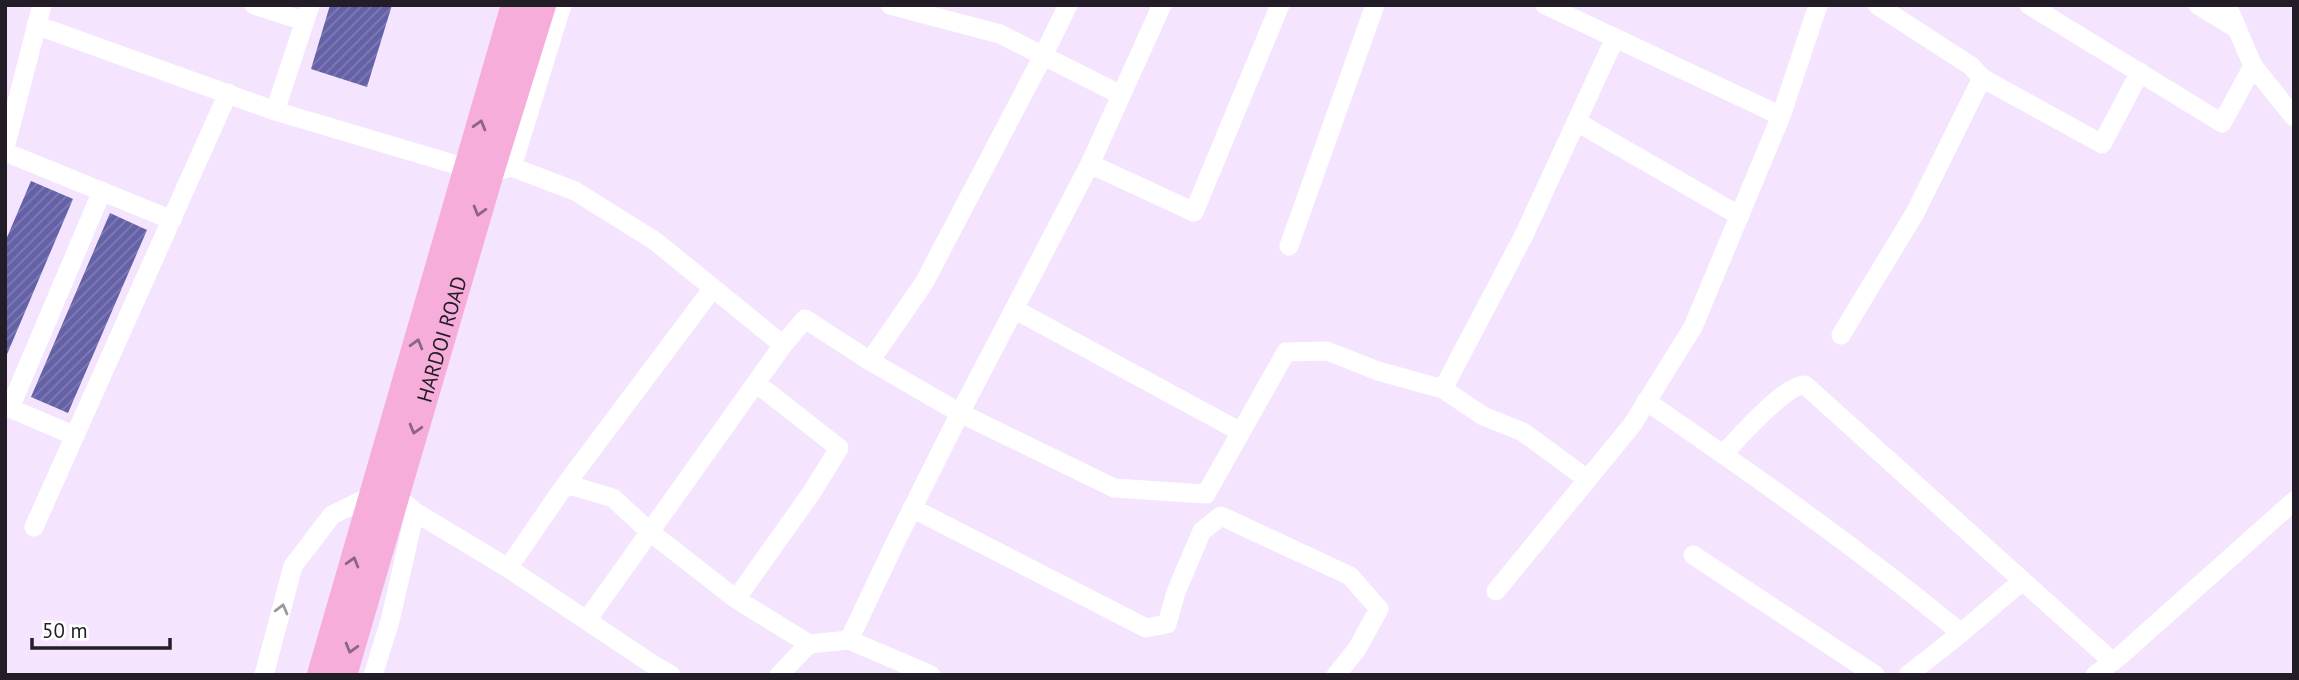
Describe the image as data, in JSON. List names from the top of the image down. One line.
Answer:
{"streets":{"highway":["HARDOI ROAD"]},"scale_bar":"50 m"}
